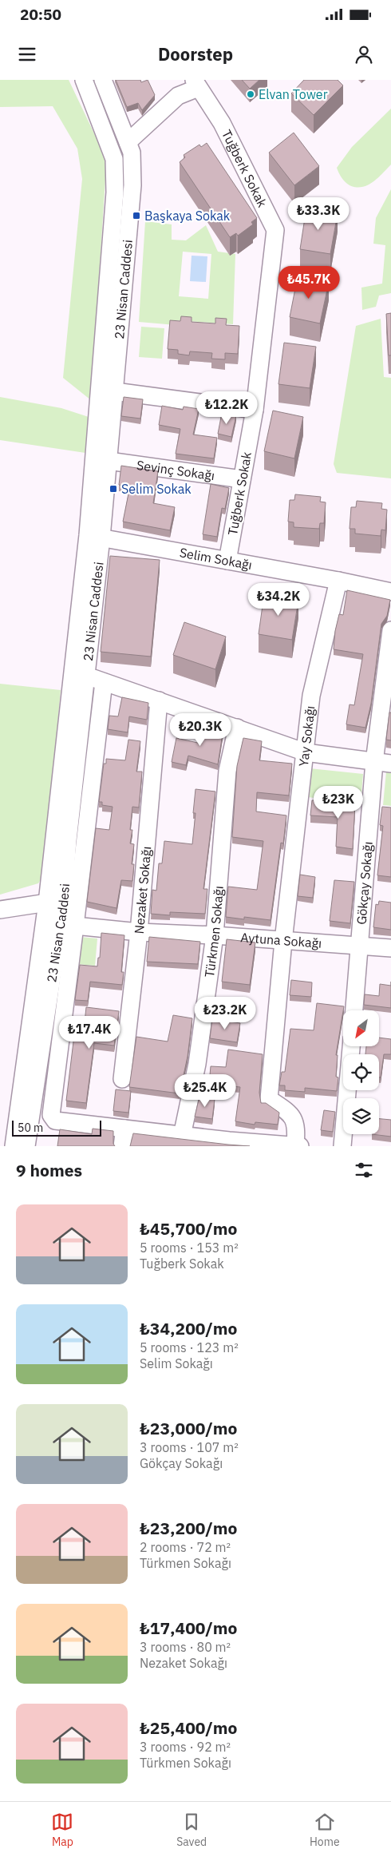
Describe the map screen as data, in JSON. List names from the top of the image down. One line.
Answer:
{"streets":{"street":["Tuğberk Sokak","23 Nisan Caddesi","Sevinç Sokağı","Selim Sokağı","Yay Sokağı","Gökçay Sokağı","Nezaket Sokağı","Türkmen Sokağı","Aytuna Sokağı"]},"crossings":[["Tuğberk Sokak","Sevinç Sokağı"],["Tuğberk Sokak","Selim Sokağı"],["23 Nisan Caddesi","Sevinç Sokağı"],["23 Nisan Caddesi","Selim Sokağı"],["Selim Sokağı","Yay Sokağı"],["Yay Sokağı","Aytuna Sokağı"],["Gökçay Sokağı","Aytuna Sokağı"],["Nezaket Sokağı","Aytuna Sokağı"],["Türkmen Sokağı","Aytuna Sokağı"]],"places":{"other":["Elvan Tower"],"transit":["Başkaya Sokak","Selim Sokak"]},"scale_bar":"50 m","north":"bottom left","page":{"status":"20:50","header":"Doorstep","price":["₺33.3K","₺45.7K","₺12.2K","₺34.2K","₺20.3K","₺23K","₺23.2K","₺17.4K","₺25.4K"],"scale":"50 m","heading":"9 homes","list":[{"name":"₺45,700/mo","note":"5 rooms · 153 m² · Tuğberk Sokak"},{"name":"₺34,200/mo","note":"5 rooms · 123 m² · Selim Sokağı"},{"name":"₺23,000/mo","note":"3 rooms · 107 m² · Gökçay Sokağı"},{"name":"₺23,200/mo","note":"2 rooms · 72 m² · Türkmen Sokağı"},{"name":"₺17,400/mo","note":"3 rooms · 80 m² · Nezaket Sokağı"},{"name":"₺25,400/mo","note":"3 rooms · 92 m² · Türkmen Sokağı"}],"tabs":["Map","Saved","Home"]}}
